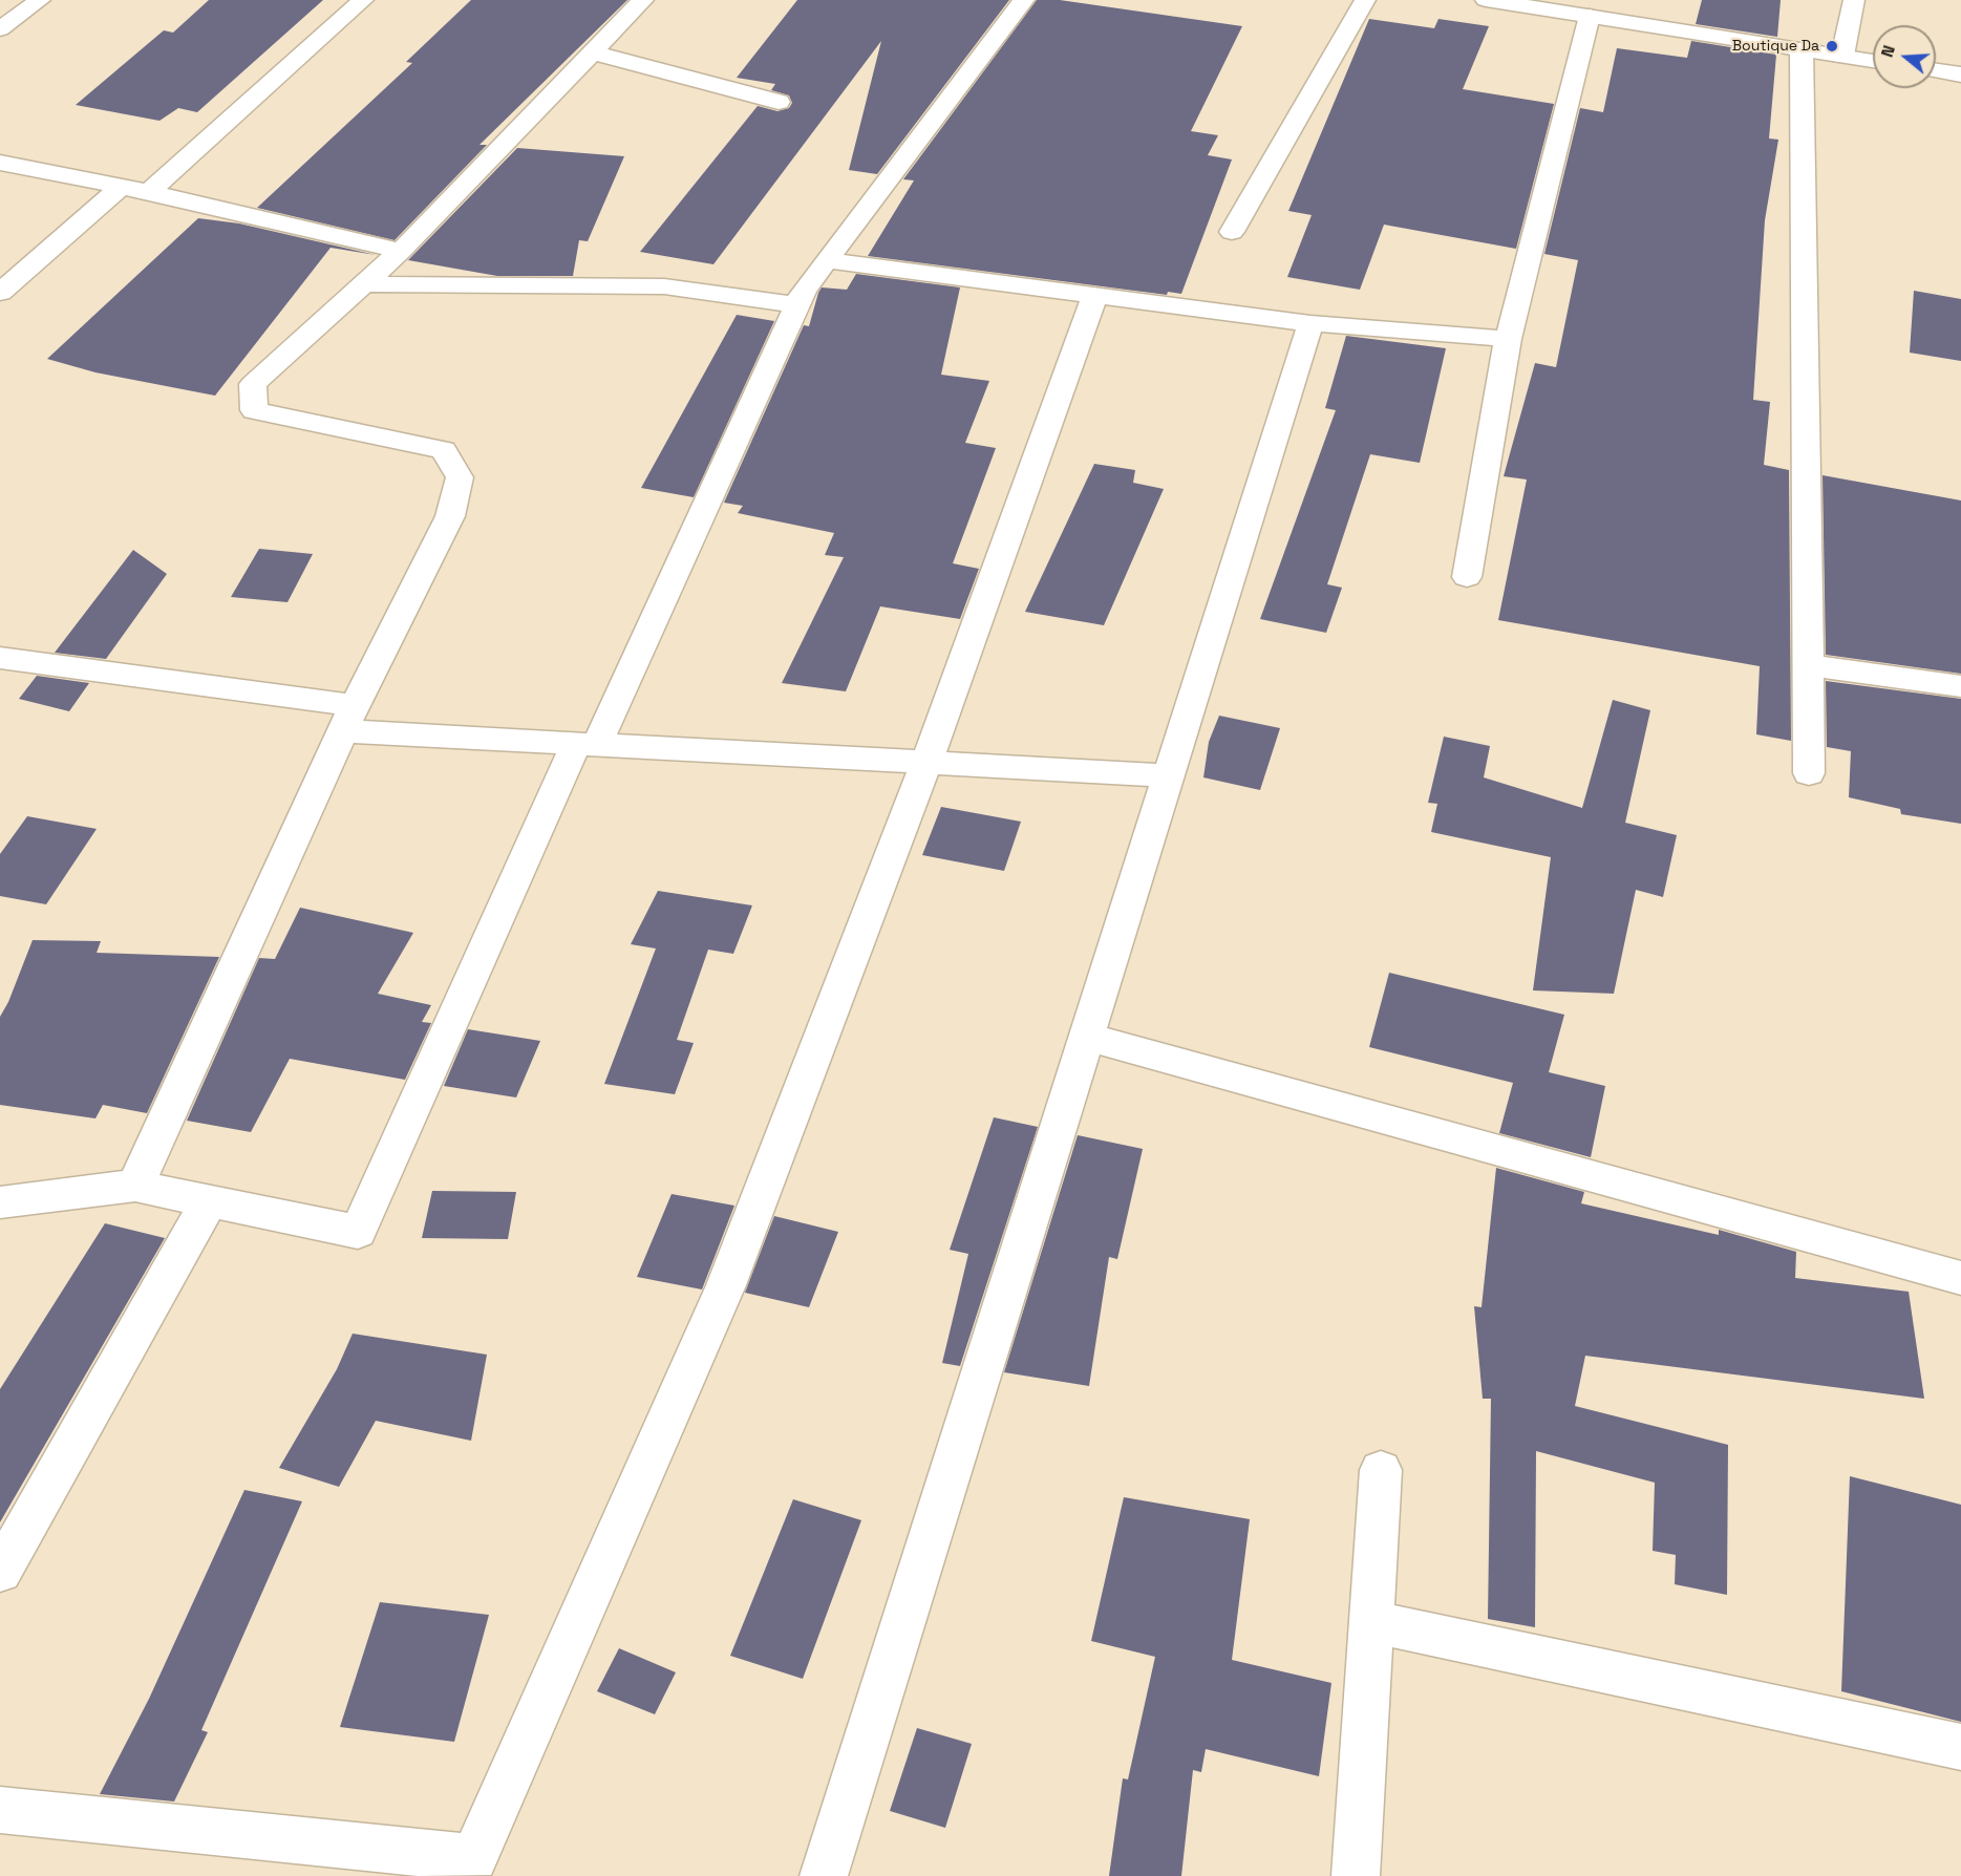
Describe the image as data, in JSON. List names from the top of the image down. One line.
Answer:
{"places":["Boutique Da"],"north":"left"}
